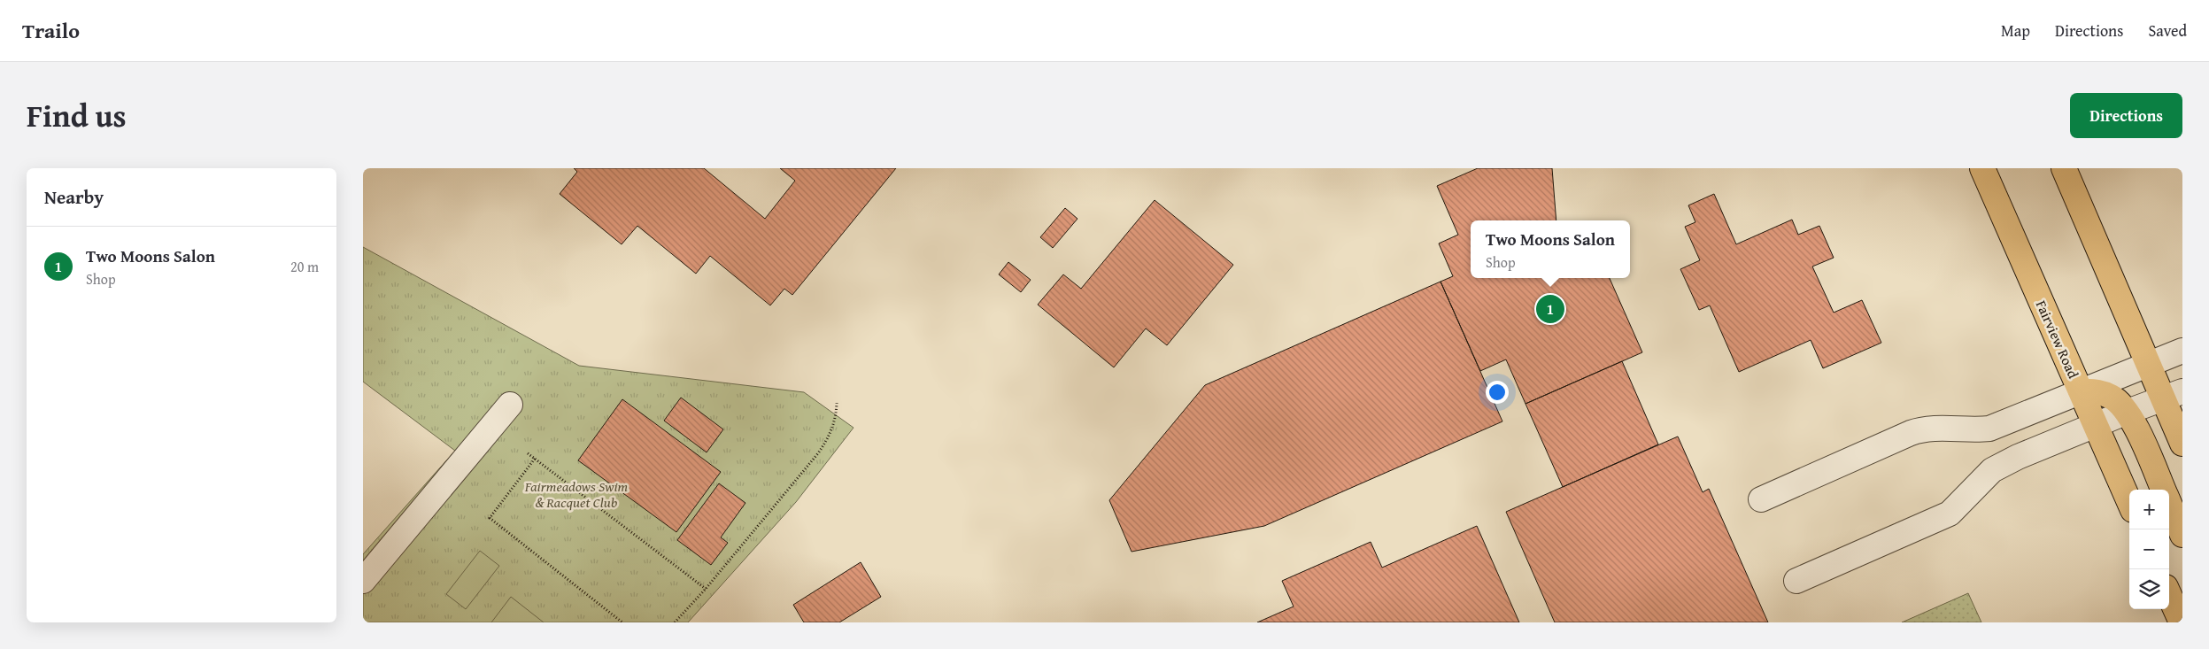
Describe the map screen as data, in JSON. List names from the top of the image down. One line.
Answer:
{"streets":{"main road":["Fairview Road"]},"parks":["Fairmeadows Swim & Racquet Club"],"page":{"header":"Trailo","nav":["Map","Directions","Saved"],"title":"Find us","buttons":"Directions","heading":"Nearby","popup":["Two Moons Salon","Shop"],"list":[{"mark":"1","name":"Two Moons Salon","note":"Shop","value":"20 m"}],"pins":"1","map_buttons":["+","−"]}}
